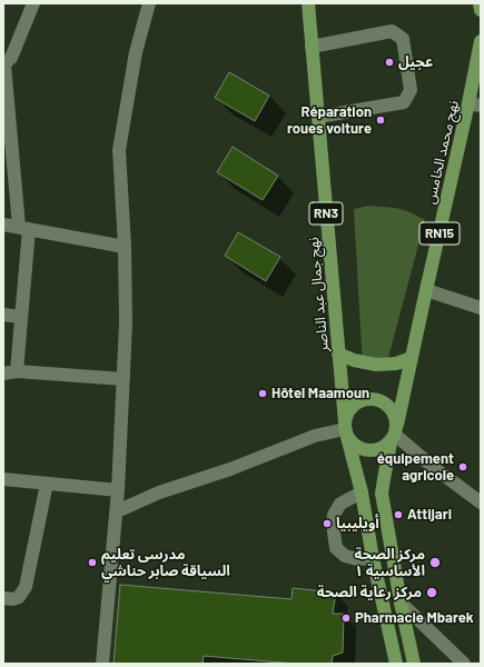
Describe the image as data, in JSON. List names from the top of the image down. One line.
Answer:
{"streets":{"main road":["نهج محمد الخامس","RN3","RN15","نهج جمال عبد الناصر"]},"crossings":[["نهج محمد الخامس","نهج جمال عبد الناصر"]],"places":["عجيل","Réparation roues voiture","Hôtel Maamoun","équipement agricole","Attijari","أويليبيا","مدرسى تعليم السياقة صابر حناشي","مركز الصحة الأساسية ١","مركز رعاية الصحة","Pharmacie Mbarek"]}
